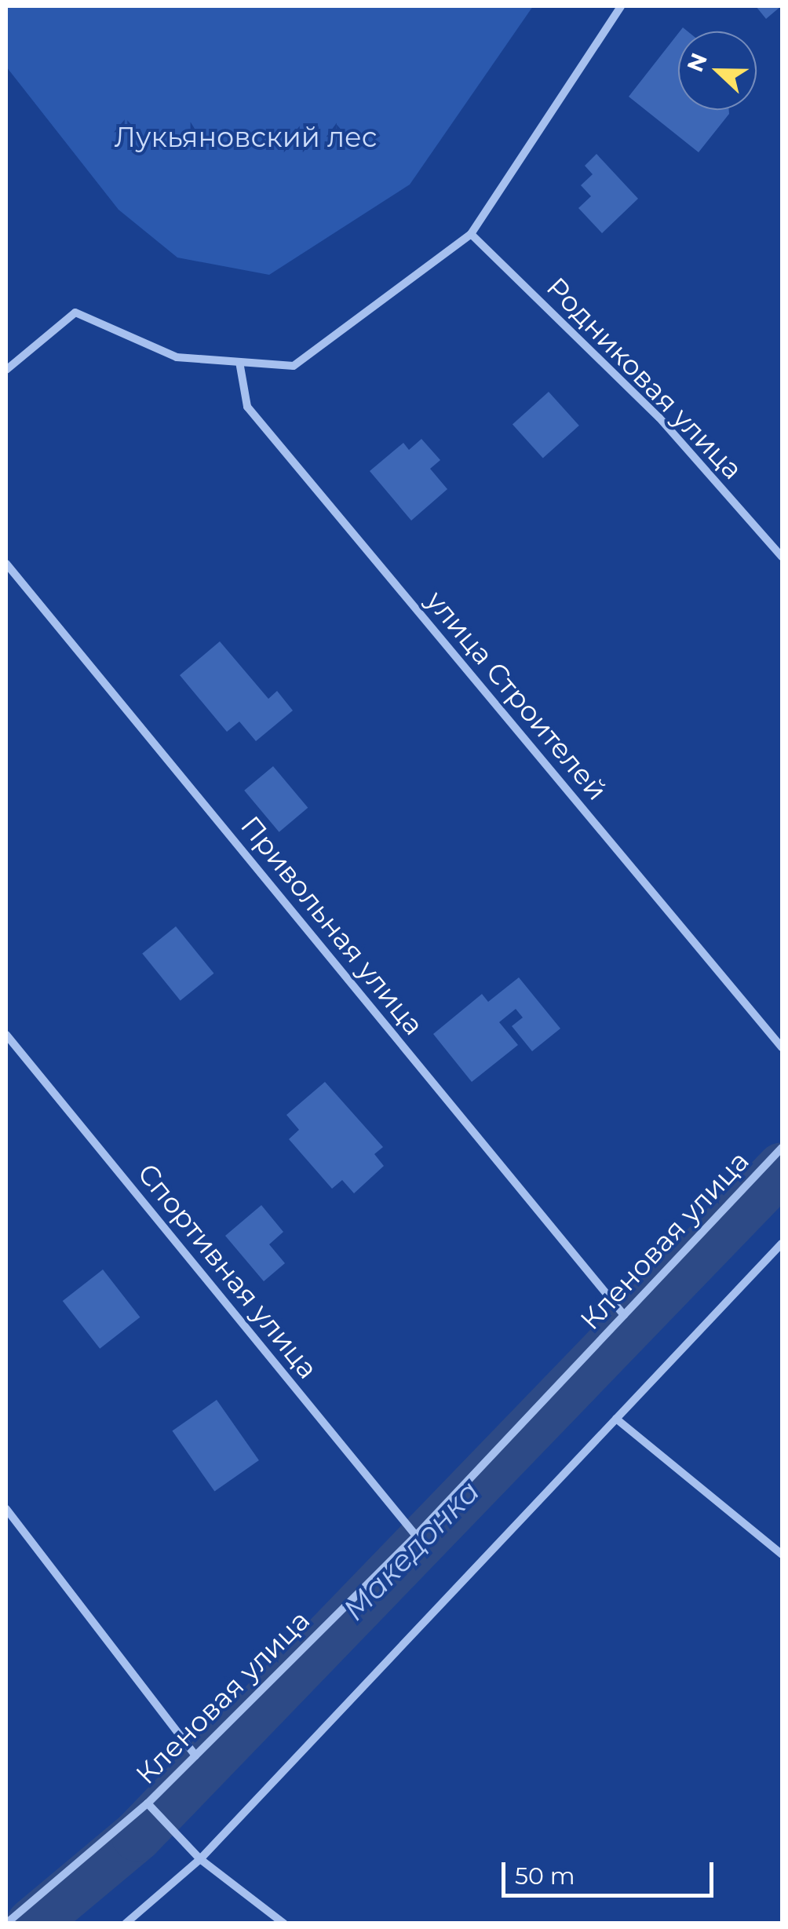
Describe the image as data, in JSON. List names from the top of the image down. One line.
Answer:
{"streets":{"street":["Родниковая улица","улица Строителей","Привольная улица","Кленовая улица","Спортивная улица"]},"crossings":[["Привольная улица","Кленовая улица"],["Кленовая улица","Спортивная улица"]],"water":["Македонка"],"parks":["Лукьяновский лес"],"scale_bar":"50 m","north":"left"}
